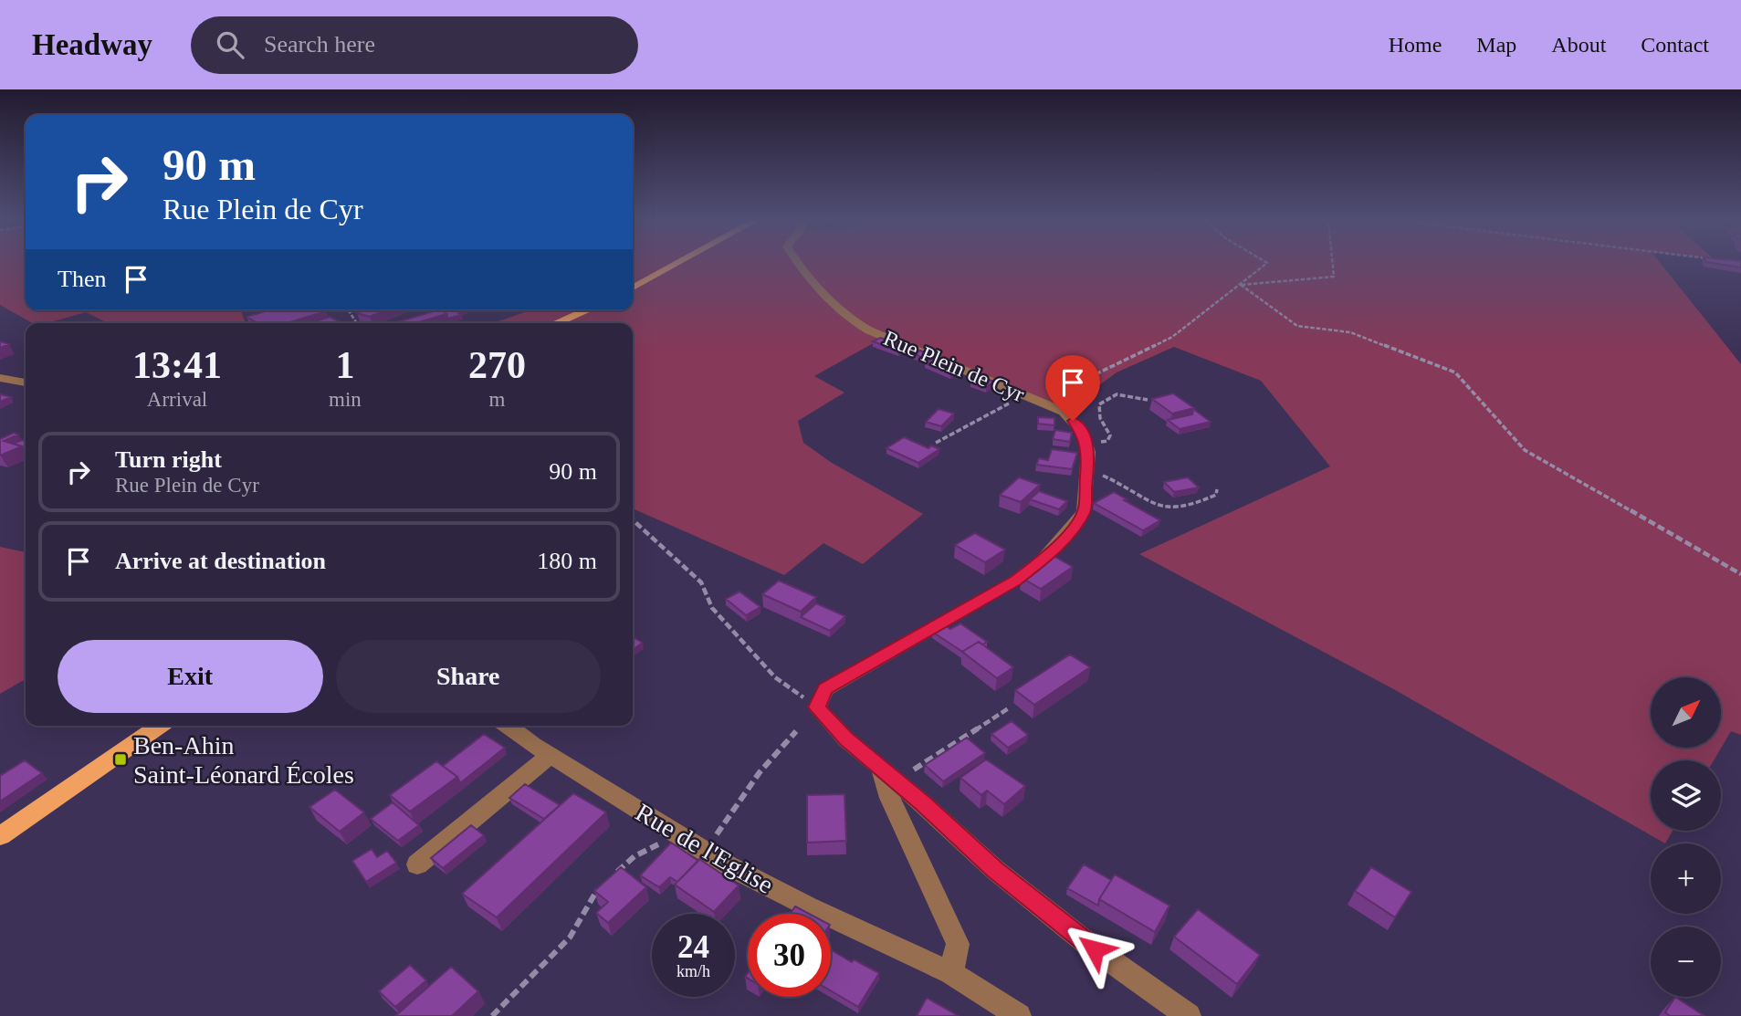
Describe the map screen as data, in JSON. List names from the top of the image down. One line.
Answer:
{"streets":{"street":["Rue Plein de Cyr","Rue de l'Eglise"]},"places":{"transit":["Ben-Ahin Saint-Léonard Écoles"]},"north":"top right","page":{"header":"Headway","search":"Search here","nav":["Home","Map","About","Contact"],"turn":["90 m","Rue Plein de Cyr"],"then":"Then","eta":["13:41","Arrival","1","min","270","m"],"list":[{"name":"Turn right","note":"Rue Plein de Cyr","value":"90 m"},{"name":"Arrive at destination","value":"180 m"}],"buttons":["Exit","Share"],"map_buttons":["+","−"],"speed":"24 km/h","limit":"30"}}
